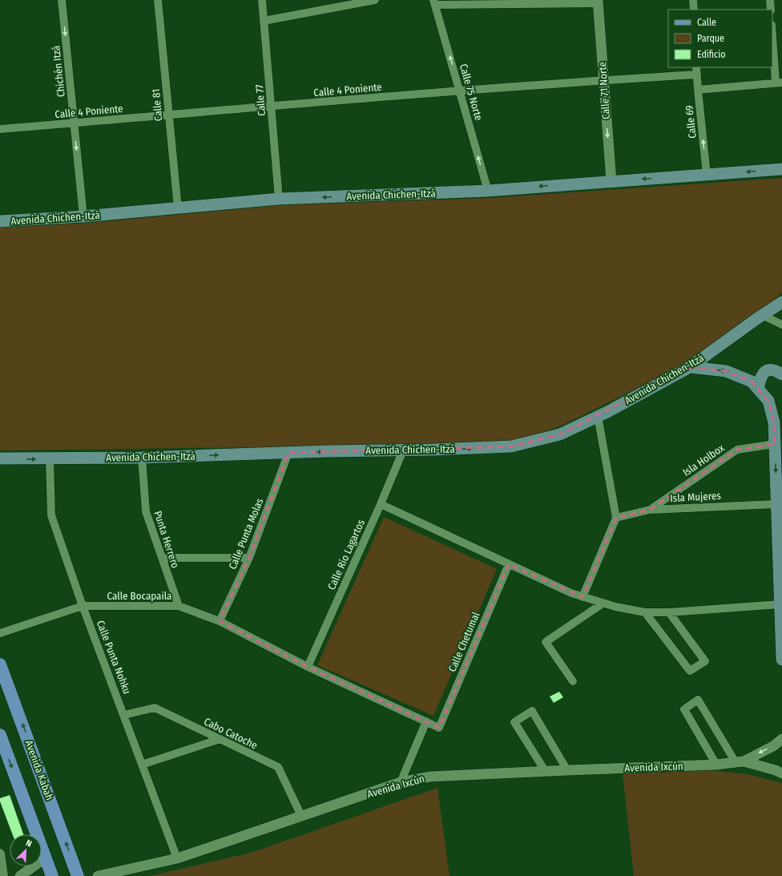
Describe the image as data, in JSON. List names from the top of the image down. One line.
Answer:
{"streets":{"main road":["Avenida Chichen-Itzá","Avenida Kabah"],"street":["Chichén Itzá","Calle 4 Poniente","Calle 71 Norte","Calle 75 Norte","Calle 77","Calle 81","Calle 69","Isla Holbox","Isla Mujeres","Calle Punta Molas","Punta Herrero","Calle Río Lagartos","Calle Bocapaila","Calle Chetumal","Calle Punta Nohku","Cabo Catoche","Avenida Ixcún"]},"crossings":[["Chichén Itzá","Calle 4 Poniente"],["Chichén Itzá","Avenida Chichen-Itzá"],["Calle 4 Poniente","Calle 71 Norte"],["Calle 4 Poniente","Calle 75 Norte"],["Calle 4 Poniente","Calle 77"],["Calle 4 Poniente","Calle 81"],["Calle 4 Poniente","Calle 69"],["Calle 71 Norte","Avenida Chichen-Itzá"],["Calle 75 Norte","Avenida Chichen-Itzá"],["Calle 77","Avenida Chichen-Itzá"],["Calle 81","Avenida Chichen-Itzá"],["Calle 69","Avenida Chichen-Itzá"],["Avenida Chichen-Itzá","Calle Punta Molas"],["Avenida Chichen-Itzá","Punta Herrero"],["Avenida Chichen-Itzá","Calle Río Lagartos"],["Avenida Chichen-Itzá","Calle Punta Nohku"],["Isla Holbox","Isla Mujeres"],["Calle Punta Molas","Calle Bocapaila"],["Punta Herrero","Calle Bocapaila"],["Calle Río Lagartos","Calle Bocapaila"],["Calle Bocapaila","Calle Chetumal"],["Calle Bocapaila","Calle Punta Nohku"],["Calle Punta Nohku","Cabo Catoche"],["Calle Punta Nohku","Avenida Ixcún"],["Cabo Catoche","Avenida Ixcún"]],"one_way":["Chichén Itzá","Calle 71 Norte","Calle 75 Norte","Calle 69"],"legend":["Calle","Parque","Edificio"],"north":"top right"}
